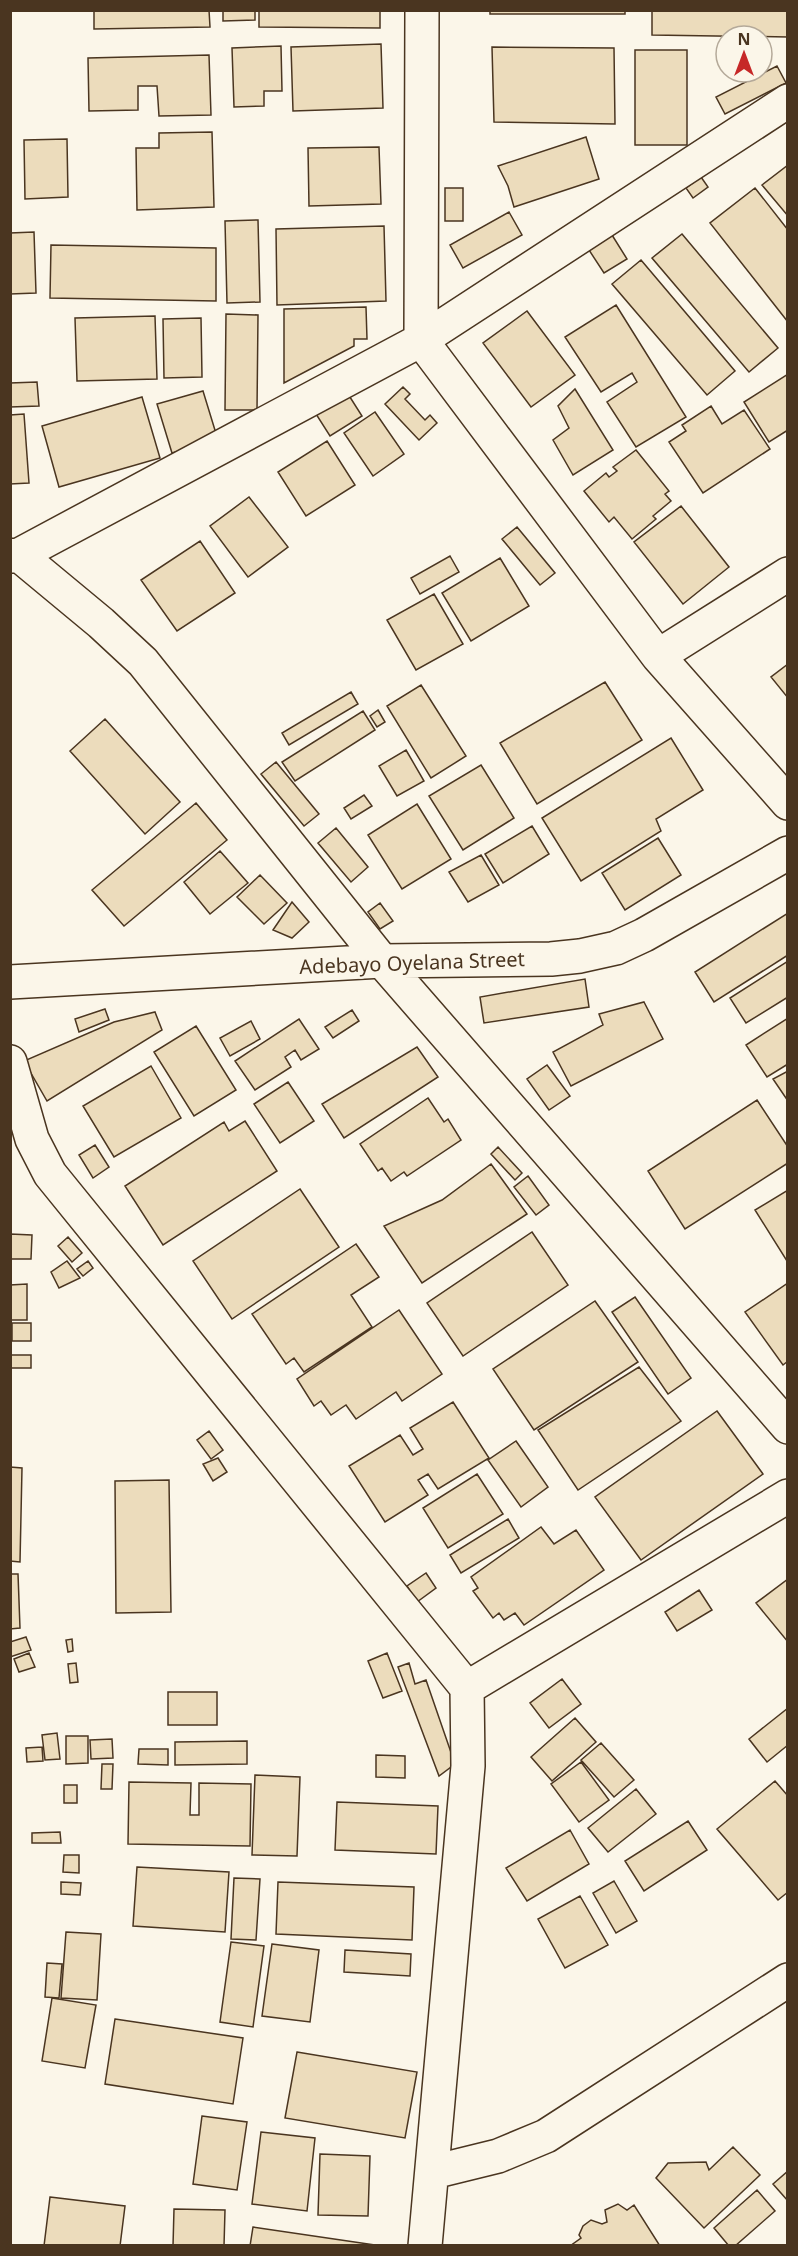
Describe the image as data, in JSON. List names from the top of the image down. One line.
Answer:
{"streets":{"street":["Adebayo Oyelana Street"]},"north":"top"}
